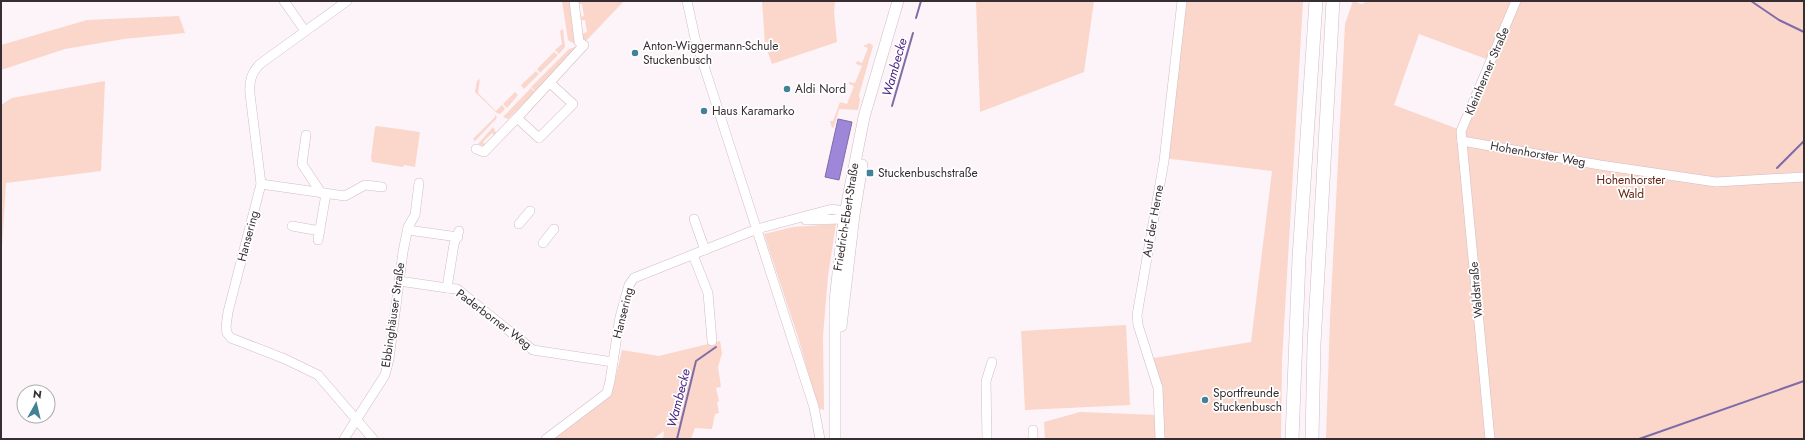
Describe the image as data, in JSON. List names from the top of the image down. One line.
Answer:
{"streets":{"main road":["Friedrich-Ebert-Straße"],"street":["Kleinherner Straße","Hohenhorster Weg","Auf der Herne","Hansering","Waldstraße","Ebbinghäuser Straße","Paderborner Weg"]},"crossings":[["Kleinherner Straße","Hohenhorster Weg"],["Kleinherner Straße","Waldstraße"],["Hohenhorster Weg","Waldstraße"],["Friedrich-Ebert-Straße","Hansering"],["Hansering","Ebbinghäuser Straße"],["Hansering","Paderborner Weg"],["Ebbinghäuser Straße","Paderborner Weg"]],"water":["Wambecke"],"parks":["Hohenhorster Wald"],"places":{"other":["Anton-Wiggermann-Schule Stuckenbusch","Aldi Nord","Haus Karamarko","Sportfreunde Stuckenbusch"],"transit":["Stuckenbuschstraße"]},"north":"top"}
